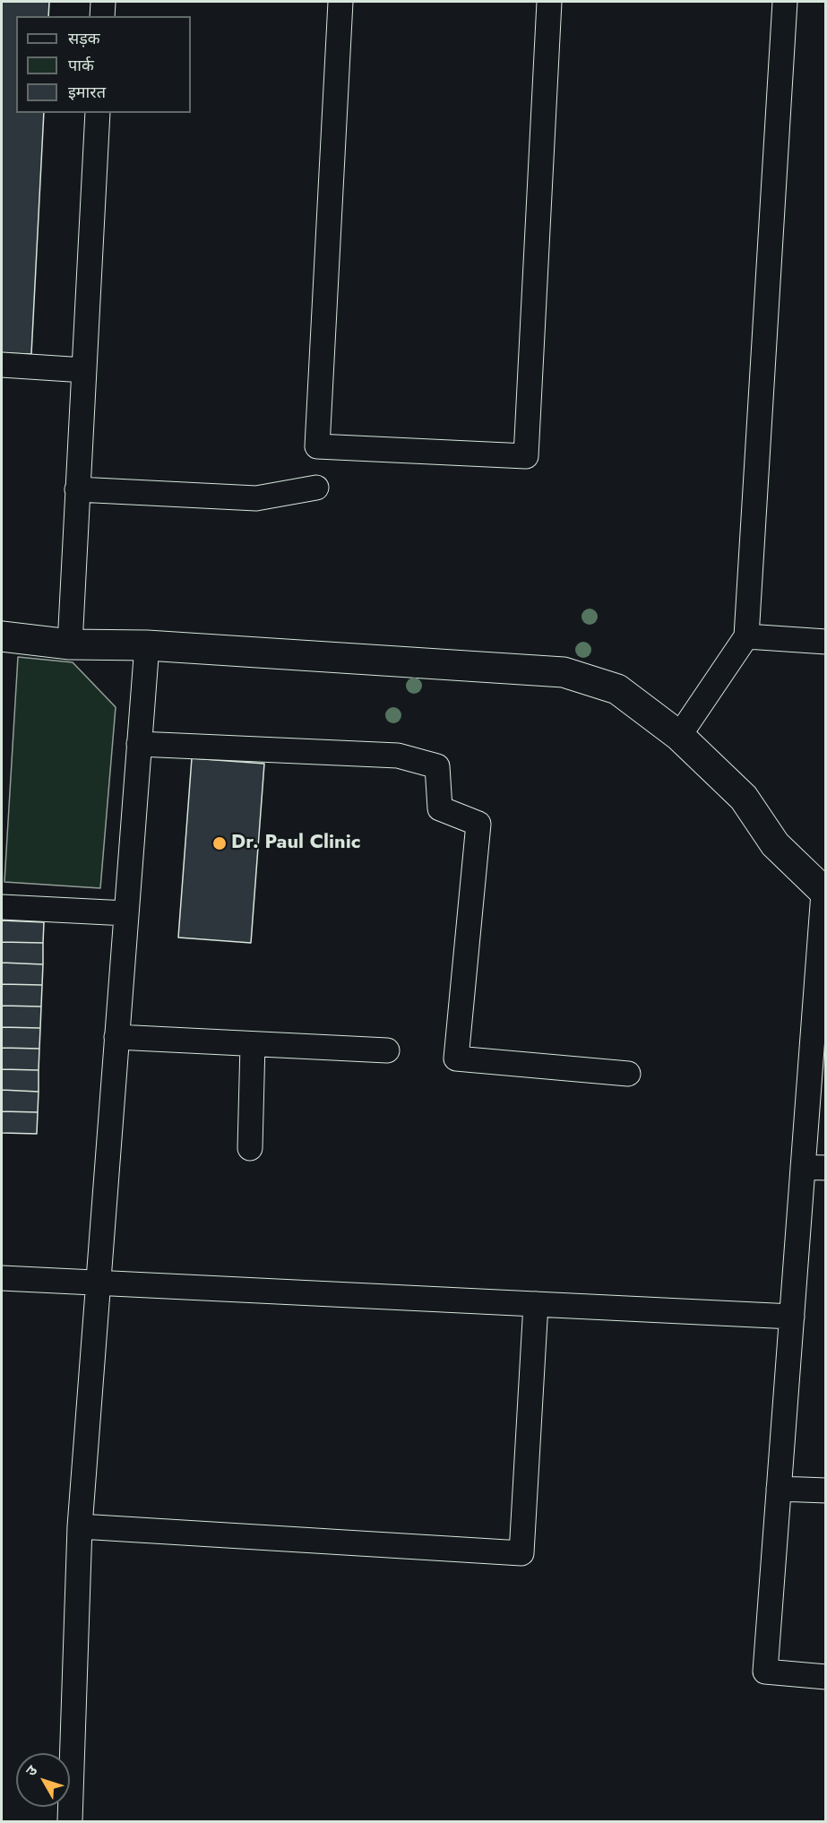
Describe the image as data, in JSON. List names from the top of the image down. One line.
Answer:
{"places":["Dr. Paul Clinic"],"legend":["सड़क","पार्क","इमारत"],"north":"top left"}
